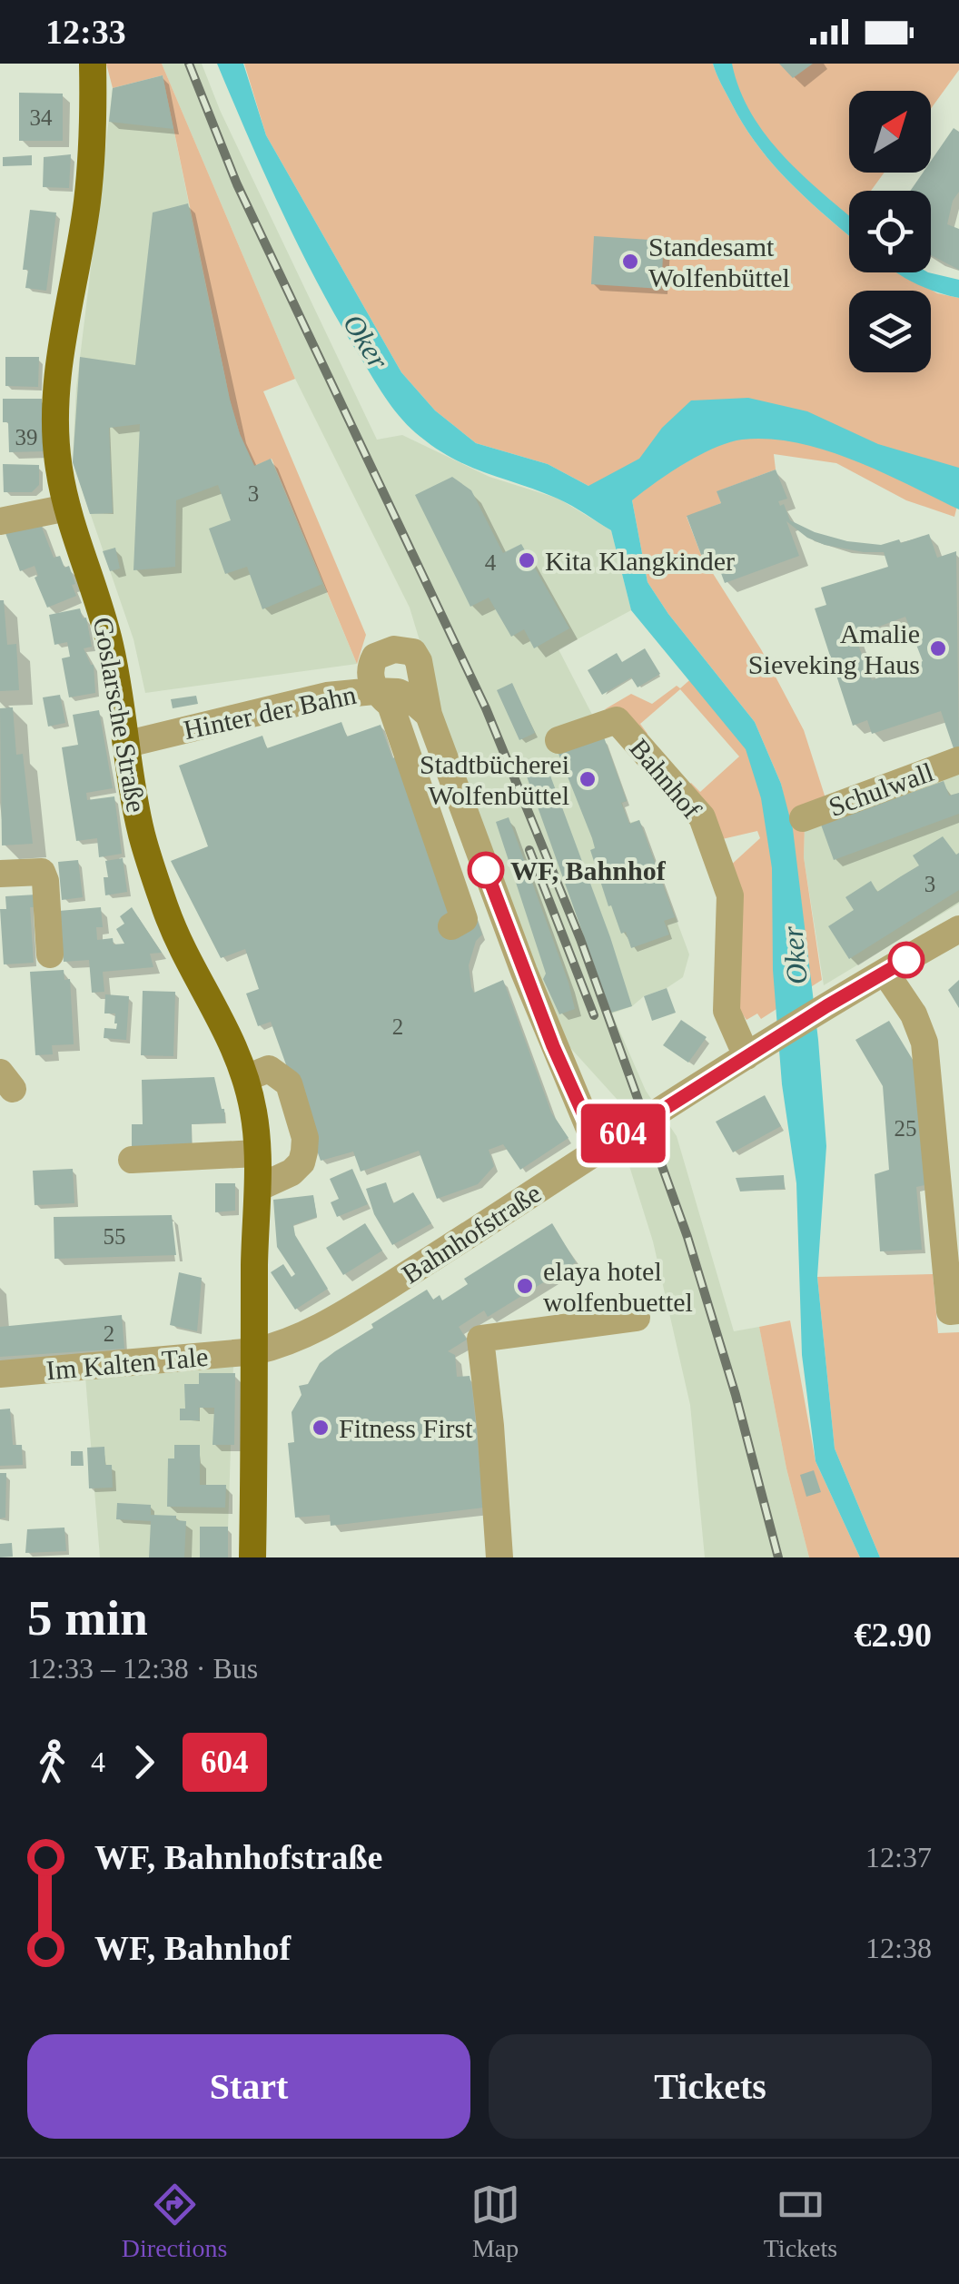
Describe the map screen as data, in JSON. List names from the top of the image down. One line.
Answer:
{"streets":{"main road":["Goslarsche Straße"],"street":["Hinter der Bahn","Bahnhof","Schulwall","Bahnhofstraße","Im Kalten Tale"]},"crossings":[["Hinter der Bahn","Goslarsche Straße"],["Goslarsche Straße","Bahnhofstraße"],["Goslarsche Straße","Im Kalten Tale"],["Bahnhof","Bahnhofstraße"],["Bahnhofstraße","Im Kalten Tale"]],"water":["Oker"],"places":["Standesamt Wolfenbüttel","Kita Klangkinder","Amalie Sieveking Haus","Stadtbücherei Wolfenbüttel","WF, Bahnhof","elaya hotel wolfenbuettel","Fitness First"],"lines":["bus line 604"],"house_numbers":["34","39","3","4","3","2","25","55","2"],"north":"top right","page":{"status":"12:33","on_map":"604","heading":["5 min","12:33 – 12:38 · Bus","€2.90"],"legs":["4","604"],"list":[{"name":"WF, Bahnhofstraße","value":"12:37"},{"name":"WF, Bahnhof","value":"12:38"}],"buttons":["Start","Tickets"],"tabs":["Directions","Map","Tickets"]}}
